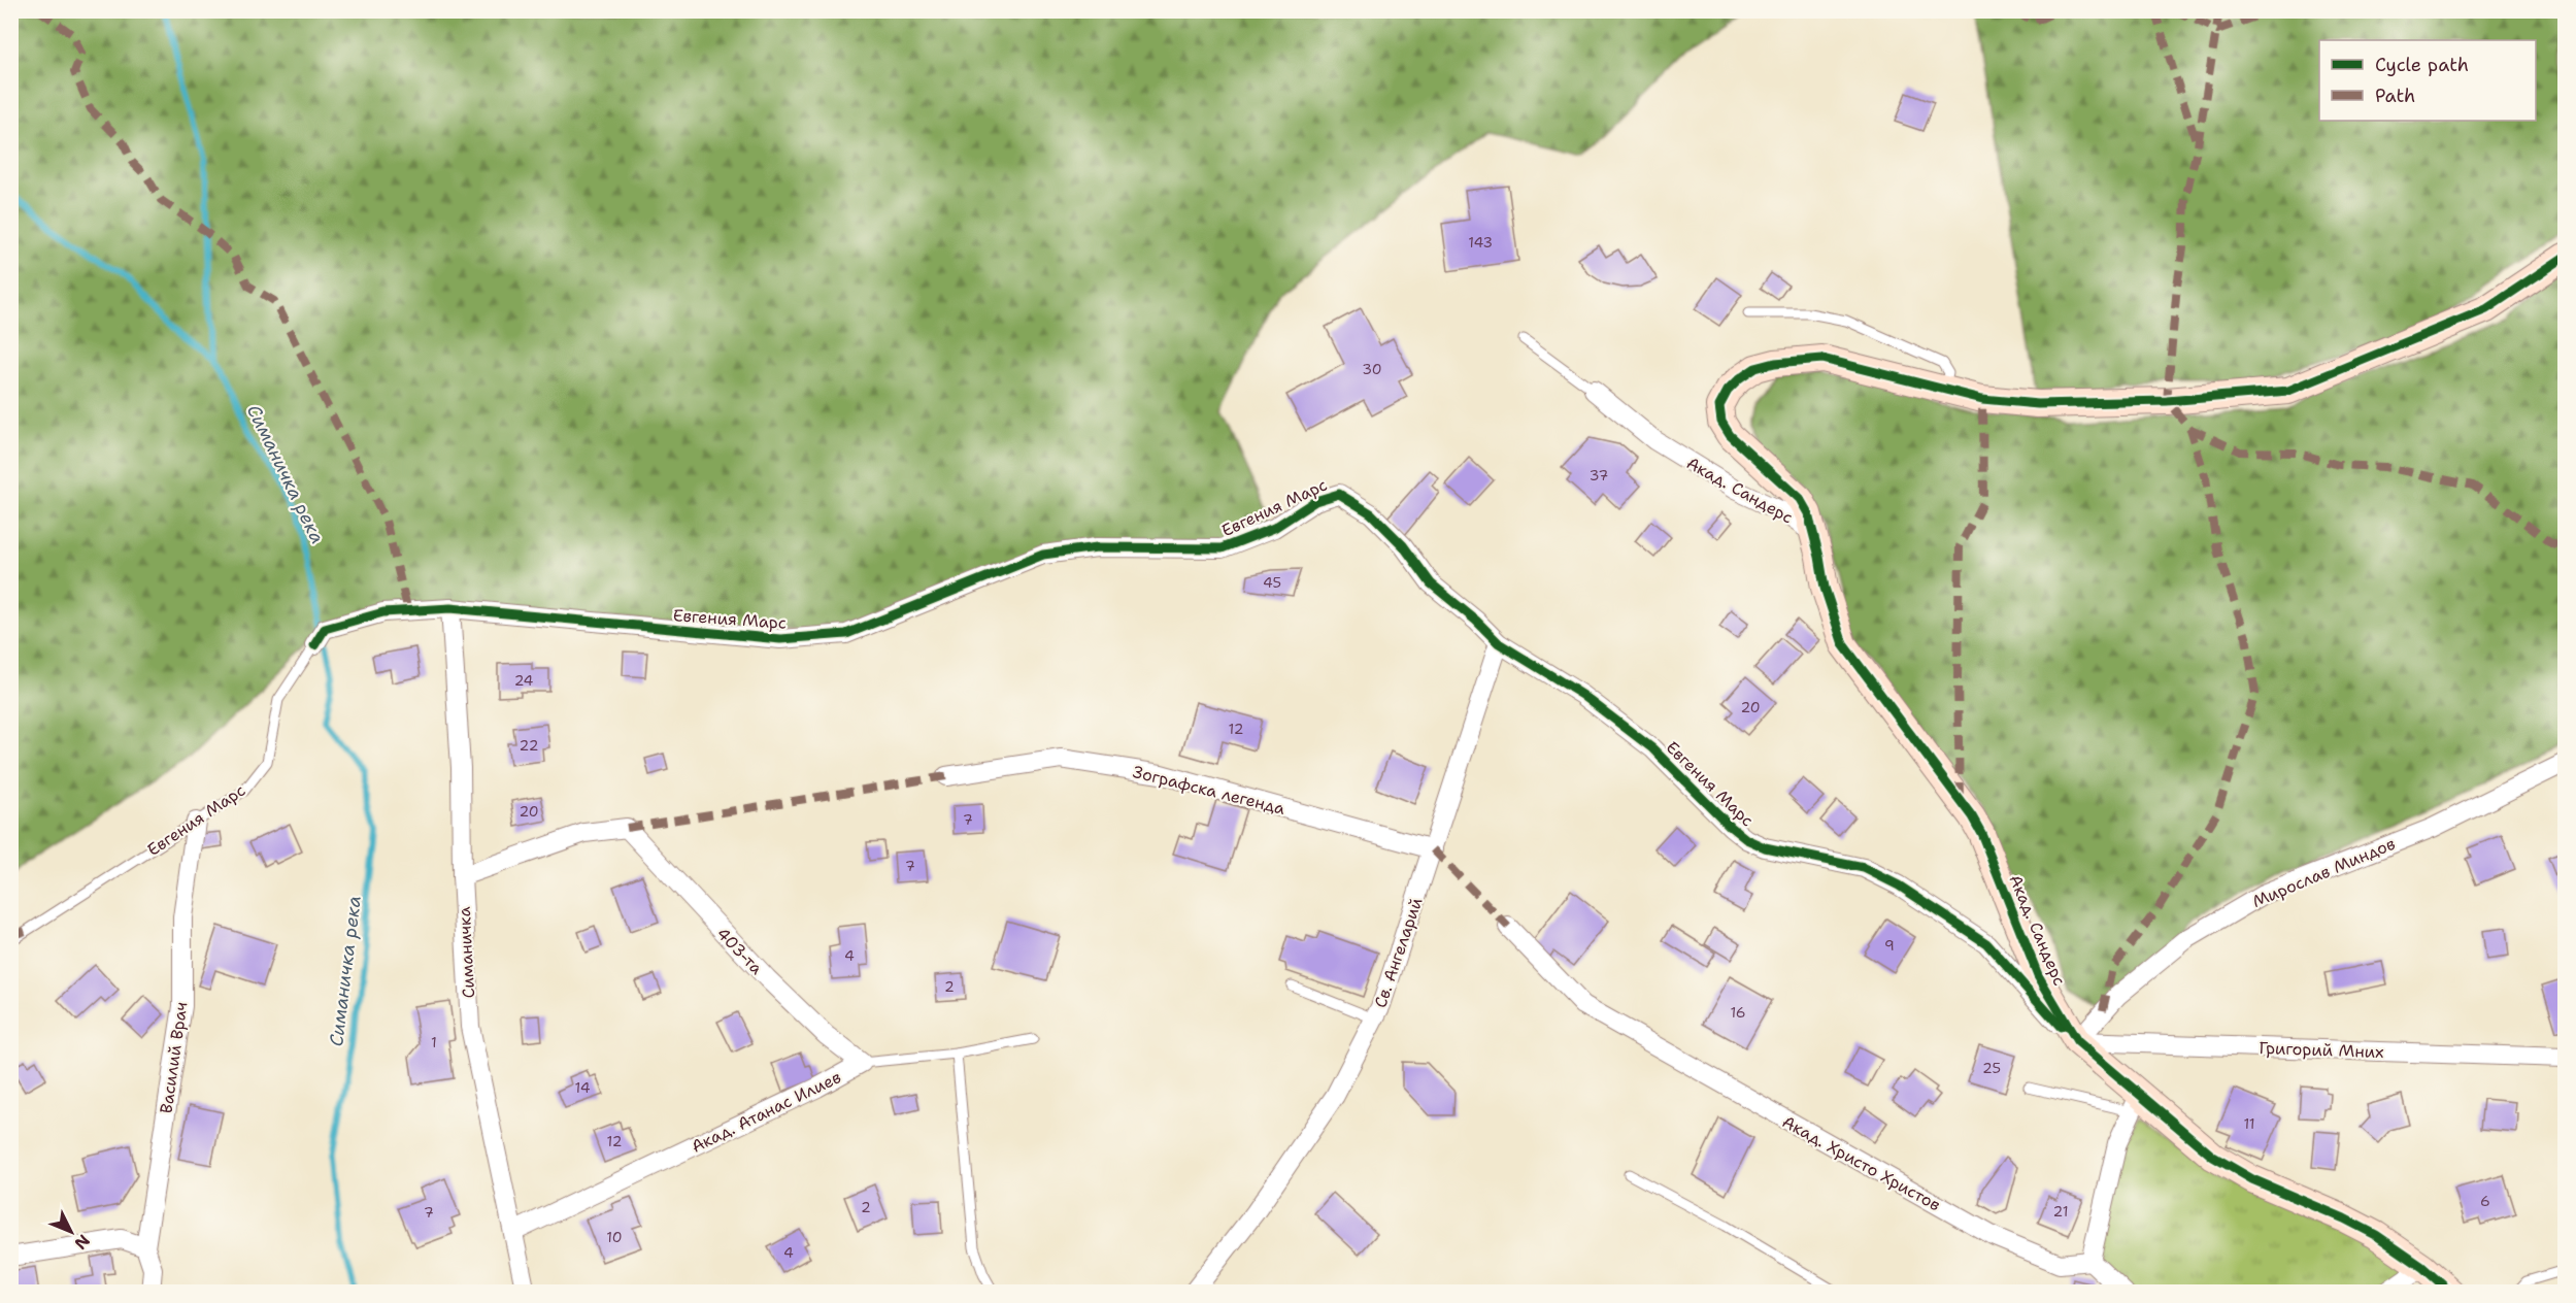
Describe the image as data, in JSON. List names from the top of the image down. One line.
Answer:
{"streets":{"street":["Акад. Сандерс","Евгения Марс","Зографска легенда","Мирослав Миндов","403-та","Симаничка","Св. Ангеларий","Григорий Мних","Василий Врач","Акад. Атанас Илиев","Акад. Христо Христов"]},"crossings":[["Акад. Сандерс","Евгения Марс"],["Акад. Сандерс","Мирослав Миндов"],["Акад. Сандерс","Григорий Мних"],["Евгения Марс","Мирослав Миндов"],["Евгения Марс","Симаничка"],["Евгения Марс","Св. Ангеларий"],["Евгения Марс","Григорий Мних"],["Евгения Марс","Василий Врач"],["Зографска легенда","Св. Ангеларий"],["Мирослав Миндов","Григорий Мних"],["403-та","Симаничка"],["403-та","Акад. Атанас Илиев"],["Симаничка","Акад. Атанас Илиев"]],"water":["Симаничка река"],"house_numbers":["14З","30","37","45","24","20","12","22","20","7","7","9","4","2","16","1","25","14","11","12","6","2","21","7","10","4"],"legend":["Cycle path","Path"],"north":"bottom right"}
